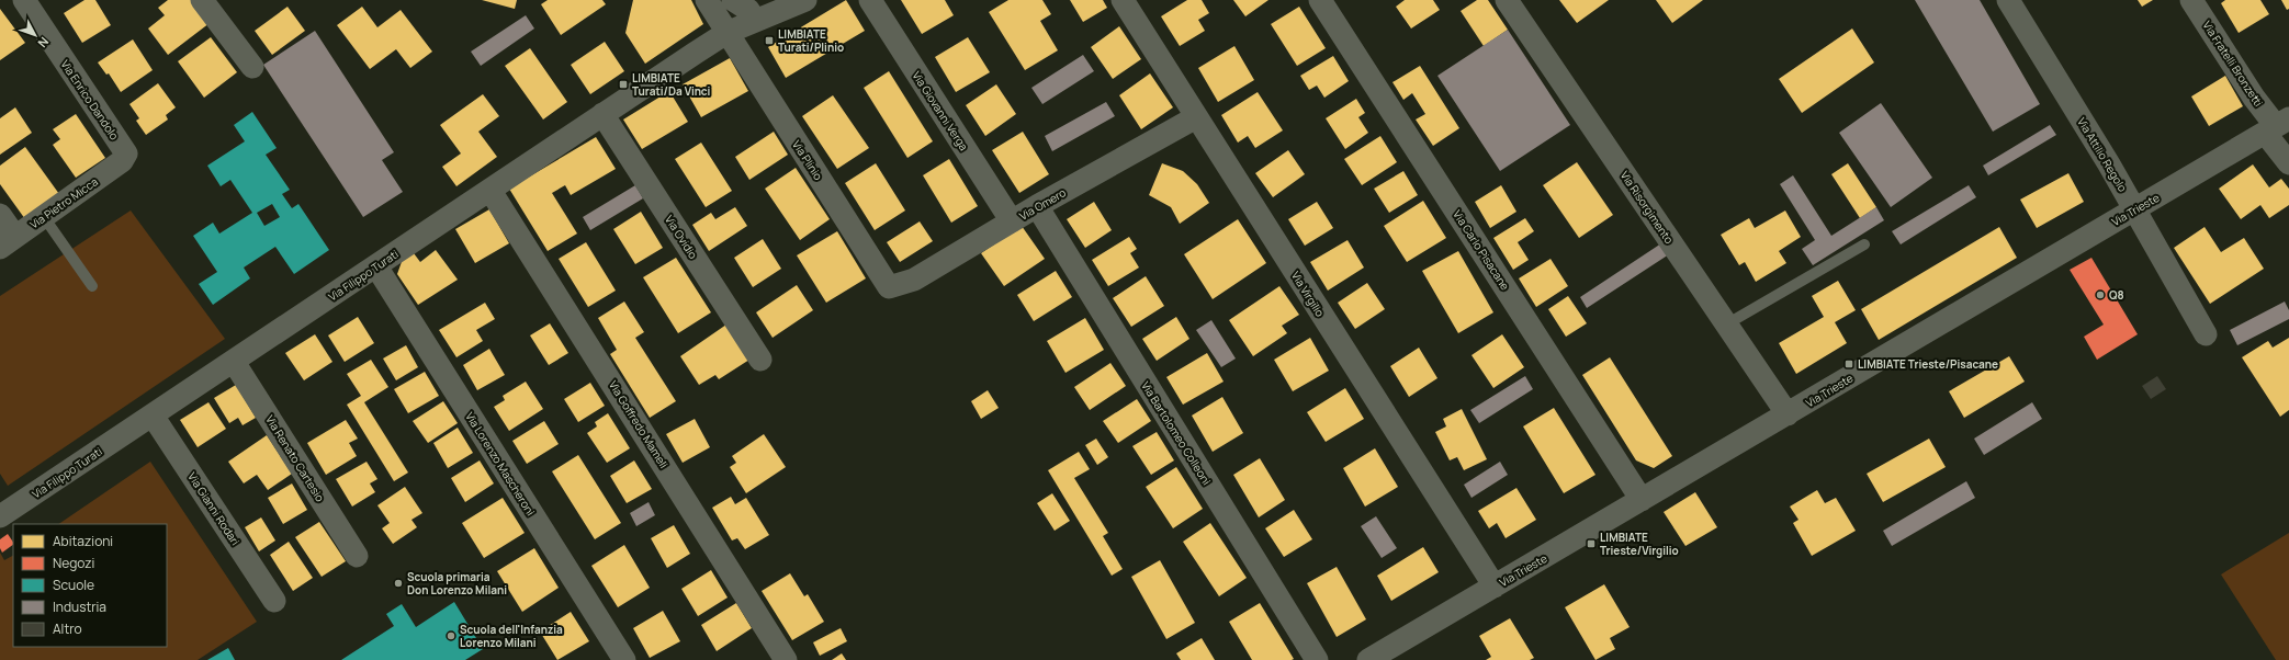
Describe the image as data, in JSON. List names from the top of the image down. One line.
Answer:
{"streets":{"street":["Via Fratelli Bronzetti","Via Enrico Dandolo","Via Giovanni Verga","Via Attilio Regolo","Via Plinio","Via Pietro Micca","Via Omero","Via Risorgimento","Via Trieste","Via Ovidio","Via Carlo Pisacane","Via Filippo Turati","Via Virgilio","Via Goffredo Mameli","Via Bartolomeo Colleoni","Via Renato Cartesio","Via Lorenzo Mascheroni","Via Gianni Rodari"]},"crossings":[["Via Fratelli Bronzetti","Via Trieste"],["Via Enrico Dandolo","Via Pietro Micca"],["Via Giovanni Verga","Via Omero"],["Via Attilio Regolo","Via Trieste"],["Via Plinio","Via Omero"],["Via Plinio","Via Filippo Turati"],["Via Omero","Via Virgilio"],["Via Omero","Via Bartolomeo Colleoni"],["Via Risorgimento","Via Trieste"],["Via Trieste","Via Carlo Pisacane"],["Via Trieste","Via Virgilio"],["Via Ovidio","Via Filippo Turati"],["Via Filippo Turati","Via Goffredo Mameli"],["Via Filippo Turati","Via Renato Cartesio"],["Via Filippo Turati","Via Lorenzo Mascheroni"],["Via Filippo Turati","Via Gianni Rodari"]],"places":{"transit":["LIMBIATE Turati/Plinio","LIMBIATE Turati/Da Vinci","LIMBIATE Trieste/Pisacane","LIMBIATE Trieste/Virgilio"],"other":["Q8","Scuola primaria Don Lorenzo Milani","Scuola dell'Infanzia Lorenzo Milani"]},"legend":["Abitazioni","Negozi","Scuole","Industria","Altro"],"north":"bottom right"}
